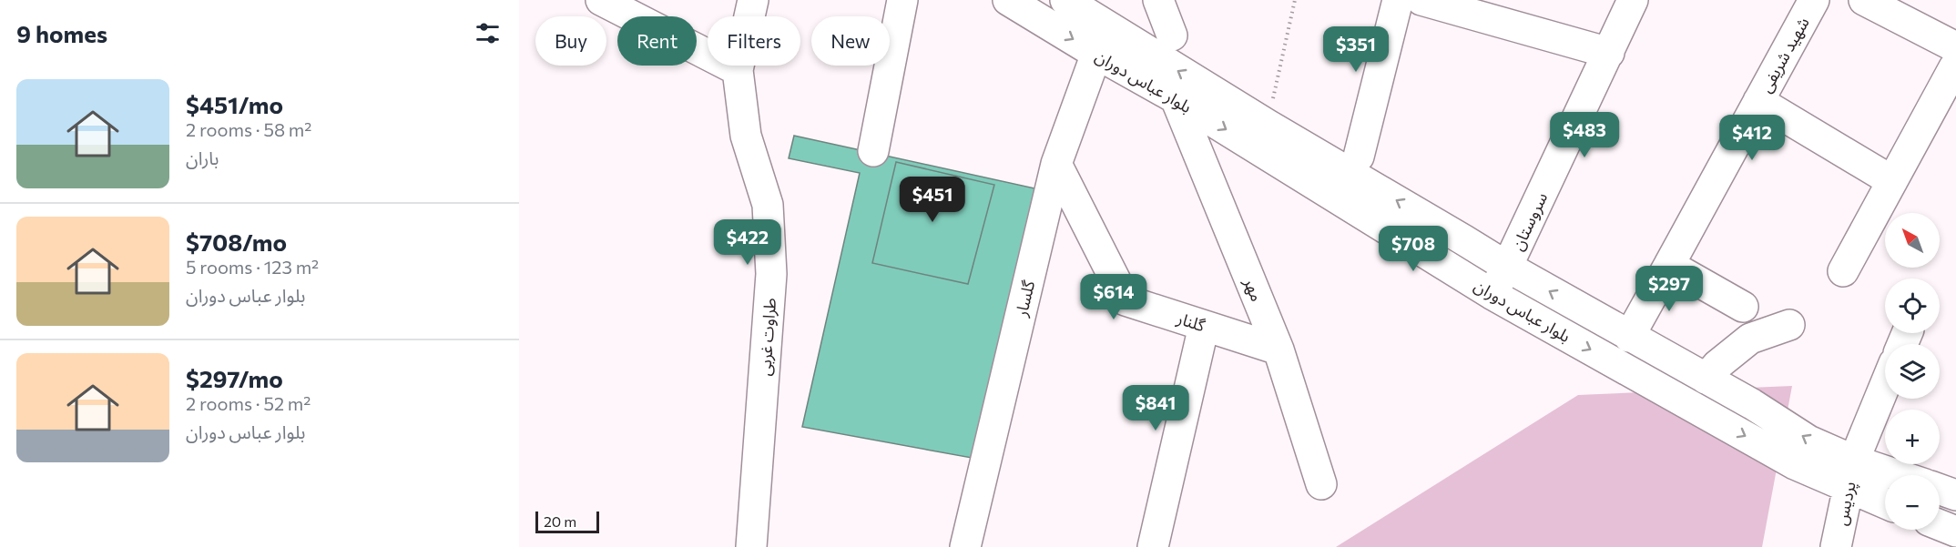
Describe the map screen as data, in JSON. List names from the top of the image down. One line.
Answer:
{"streets":{"street":["شهید شریفی","بلوار عباس دوران","سروستان","مهر","گلسار","گلنار","طراوت غربی","پردیس"]},"crossings":[["شهید شریفی","بلوار عباس دوران"],["بلوار عباس دوران","سروستان"],["بلوار عباس دوران","مهر"],["بلوار عباس دوران","گلسار"],["بلوار عباس دوران","پردیس"],["مهر","گلنار"],["گلسار","گلنار"]],"scale_bar":"20 m","north":"top left","page":{"heading":"9 homes","chip":["Buy","Rent","Filters","New"],"price":["$351","$483","$412","$451","$422","$708","$297","$614","$841"],"list":[{"name":"$451/mo","note":"2 rooms · 58 m² · باران"},{"name":"$708/mo","note":"5 rooms · 123 m² · بلوار عباس دوران"},{"name":"$297/mo","note":"2 rooms · 52 m² · بلوار عباس دوران"}],"map_buttons":["+","−"],"scale":"20 m"}}
